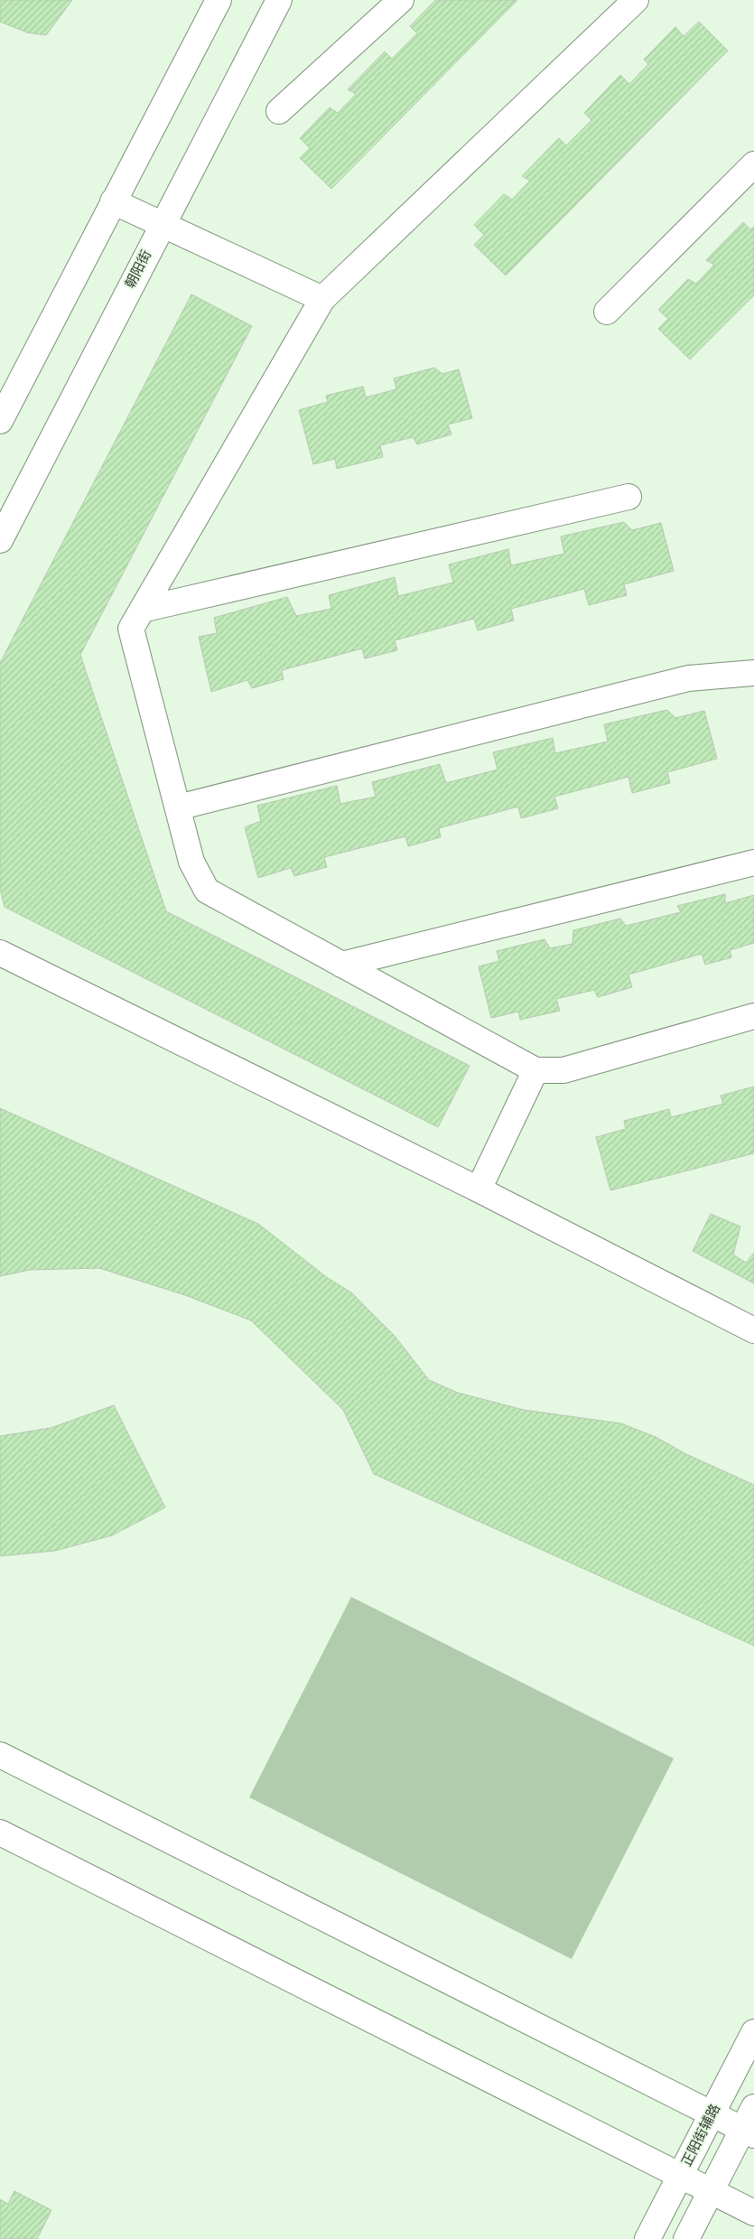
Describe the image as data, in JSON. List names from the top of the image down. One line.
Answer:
{"streets":{"street":["朝阳街","正阳街辅路"]}}
